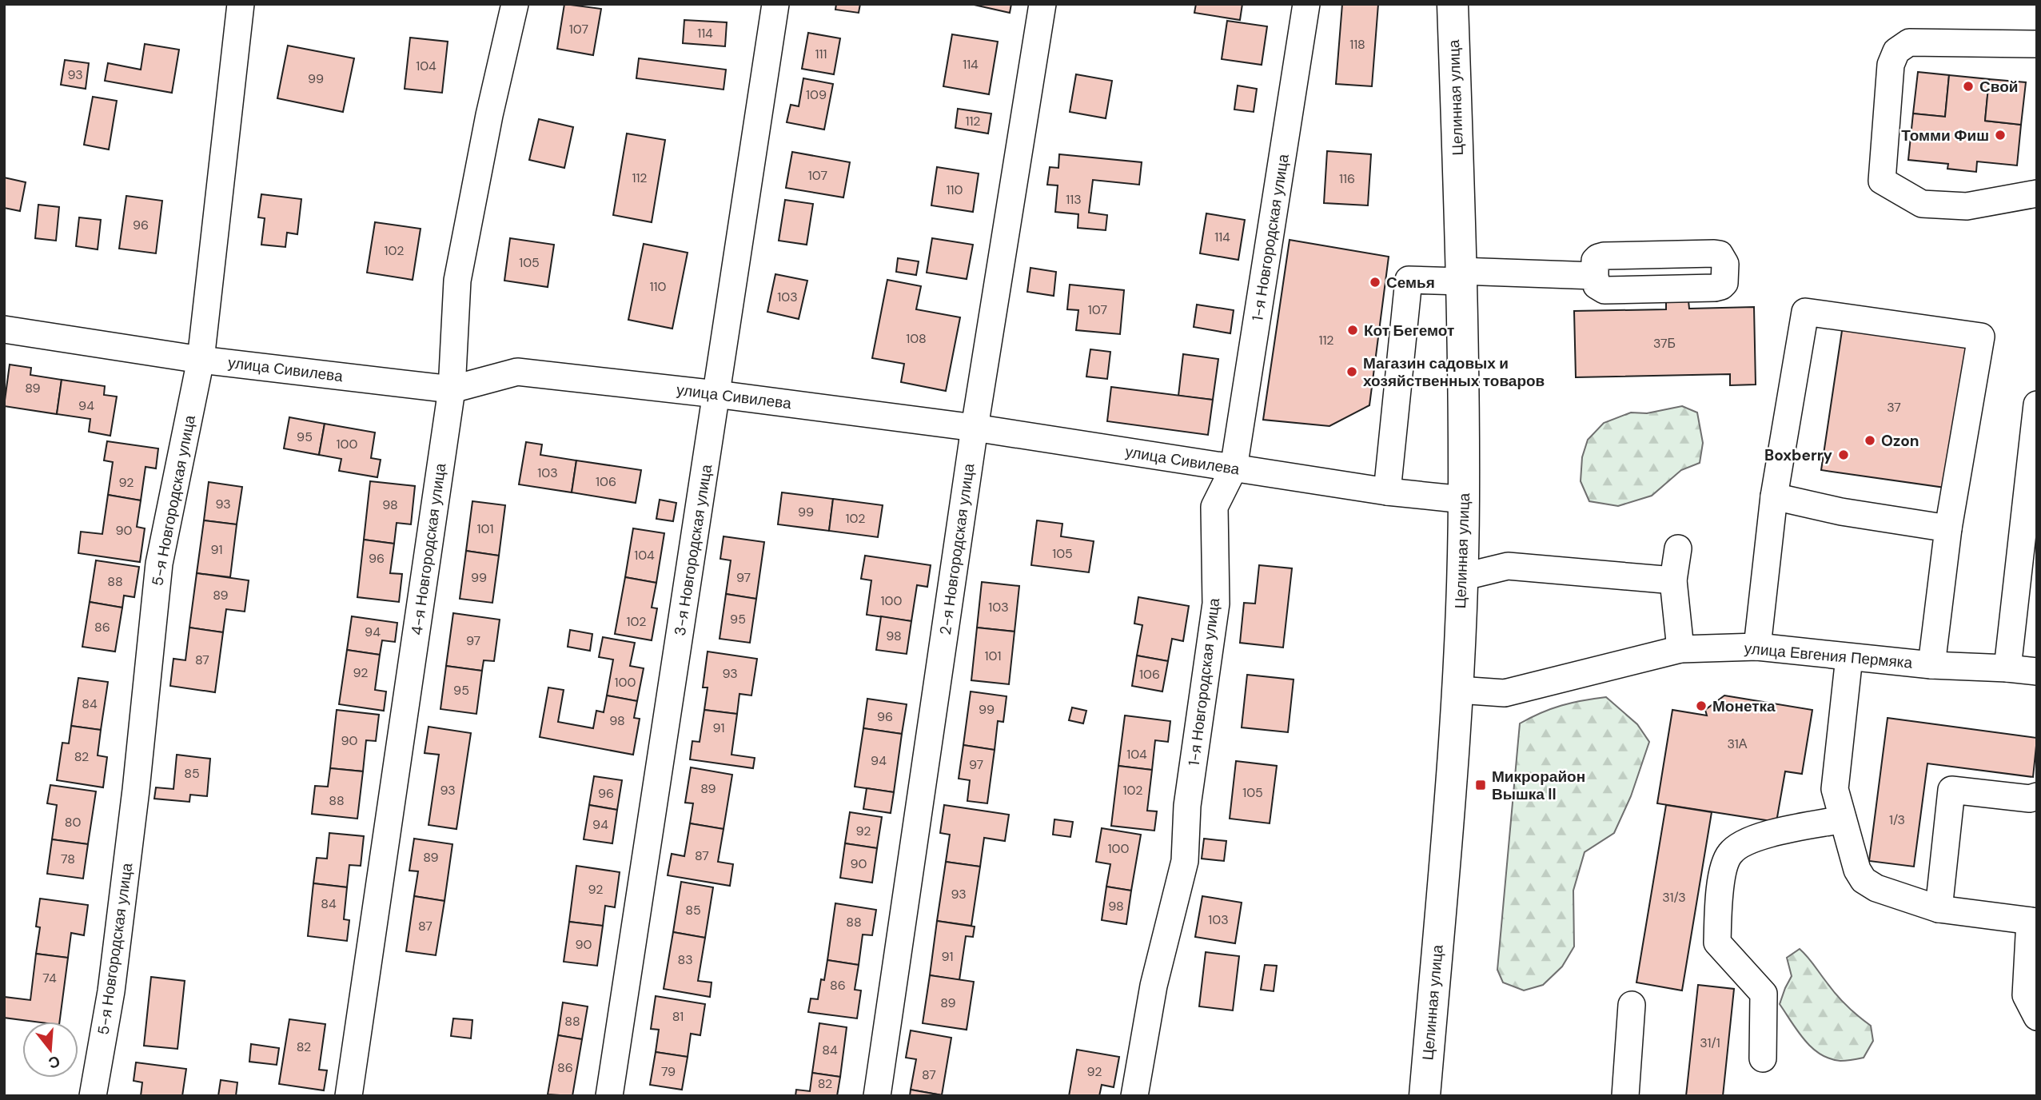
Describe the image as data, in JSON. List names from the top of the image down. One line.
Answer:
{"streets":{"main road":["Целинная улица"],"street":["1-я Новгородская улица","улица Сивилева","5-я Новгородская улица","4-я Новгородская улица","2-я Новгородская улица","3-я Новгородская улица","улица Евгения Пермяка"]},"crossings":[["Целинная улица","улица Сивилева"],["Целинная улица","улица Евгения Пермяка"],["1-я Новгородская улица","улица Сивилева"],["улица Сивилева","5-я Новгородская улица"],["улица Сивилева","4-я Новгородская улица"],["улица Сивилева","2-я Новгородская улица"],["улица Сивилева","3-я Новгородская улица"]],"places":{"other":["Свой","Томми Фиш","Семья","Кот Бегемот","Магазин садовых и хозяйственных товаров","Ozon","Boxberry","Монетка"],"transit":["Микрорайон Вышка II"]},"house_numbers":["107","114","118","111","114","104","93","99","109","112","107","112","116","110","113","96","114","102","105","110","103","107","108","112","37Б","89","94","37","95","100","103","106","92","93","98","99","102","101","90","91","105","104","96","99","97","88","89","100","103","95","102","86","94","98","97","101","87","92","93","106","100","95","84","99","96","98","91","90","31А","104","82","94","97","85","89","93","102","105","96","88","1/3","80","94","92","100","87","89","78","90","92","93","31/3","84","98","85","103","88","87","90","91","83","74","86","89","81","88","31/1","82","84","86","79","92","87","82"],"north":"bottom"}
